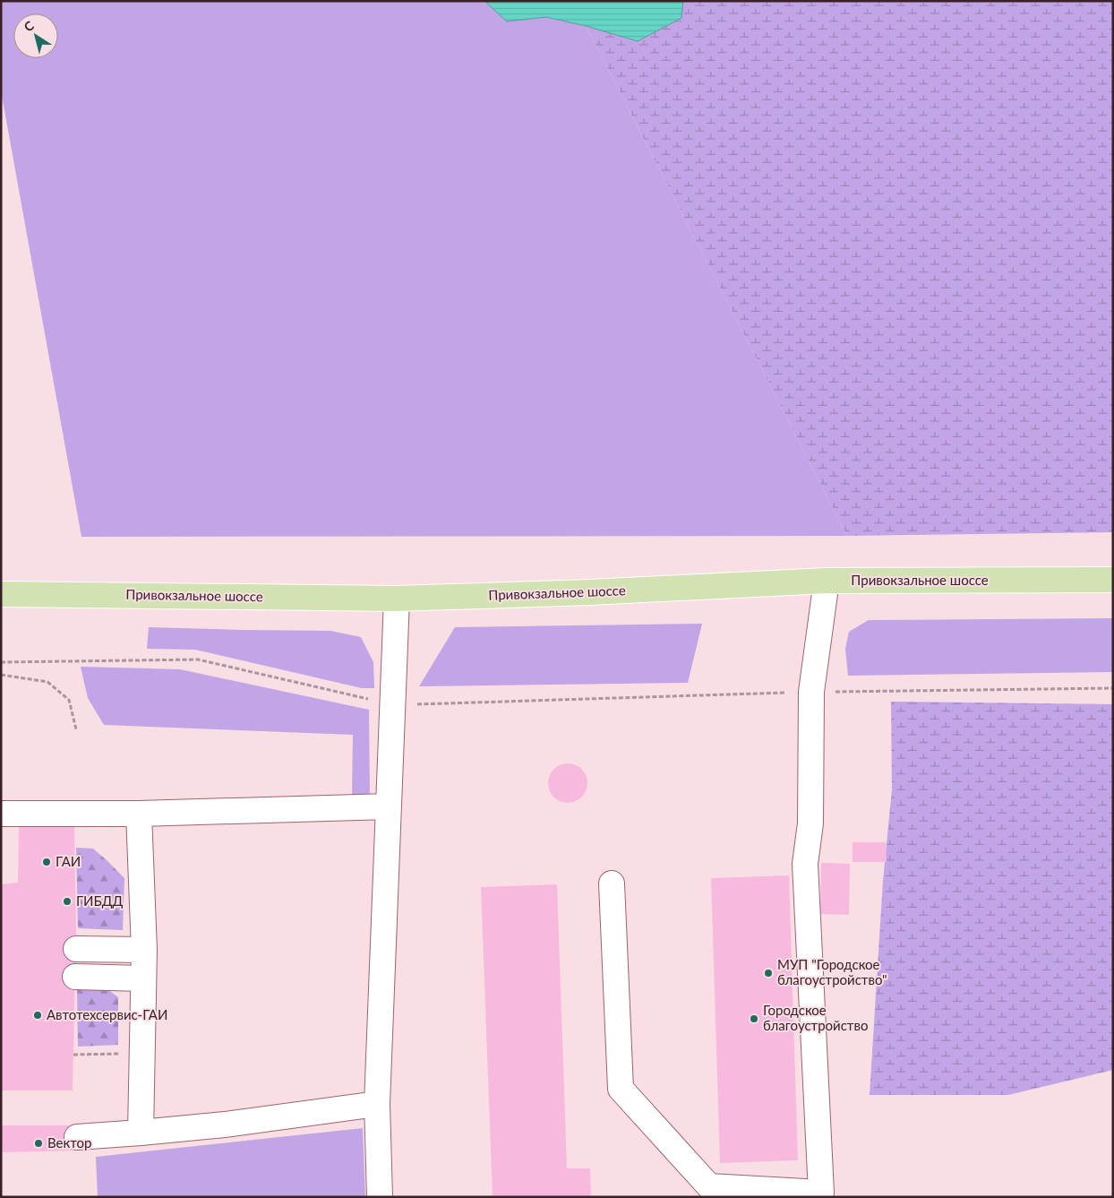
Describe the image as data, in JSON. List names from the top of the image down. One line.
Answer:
{"streets":{"main road":["Привокзальное шоссе"]},"places":["ГАИ","ГИБДД","МУП \"Городское благоустройство\"","Автотехсервис-ГАИ","Городское благоустройство","Вектор"],"north":"top left"}
